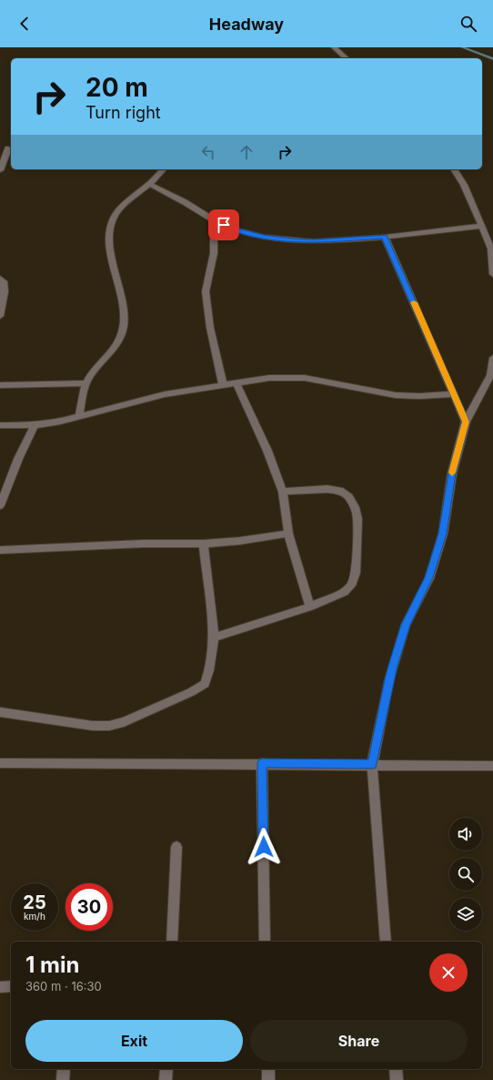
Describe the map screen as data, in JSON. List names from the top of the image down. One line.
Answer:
{"page":{"header":"Headway","turn":["20 m","Turn right"],"speed":"25 km/h","limit":"30","heading":["1 min","360 m · 16:30"],"buttons":["Exit","Share"]}}
